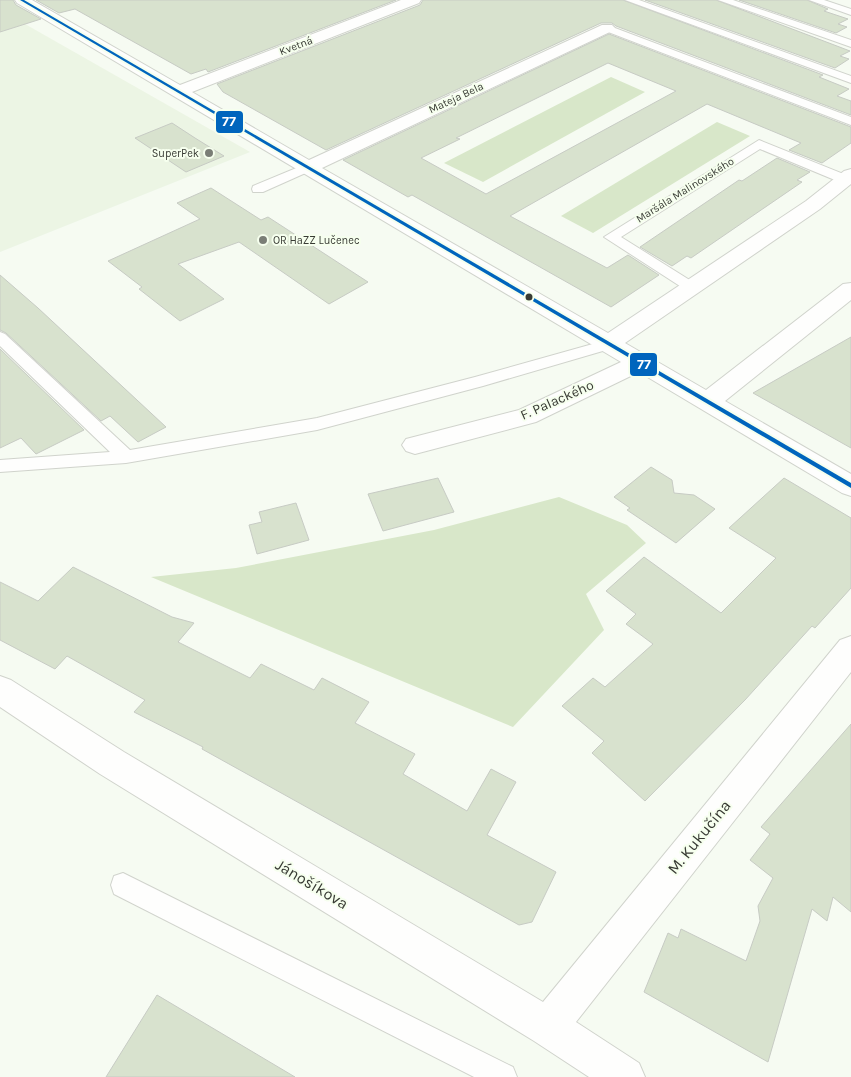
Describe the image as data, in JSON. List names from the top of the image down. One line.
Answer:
{"streets":{"street":["Kvetná","Mateja Bela","Maršála Malinovského","F. Palackého","M. Kukučína","Jánošíkova"]},"crossings":[["M. Kukučína","Jánošíkova"]],"places":["SuperPek","OR HaZZ Lučenec"],"lines":["transit line 77"]}
